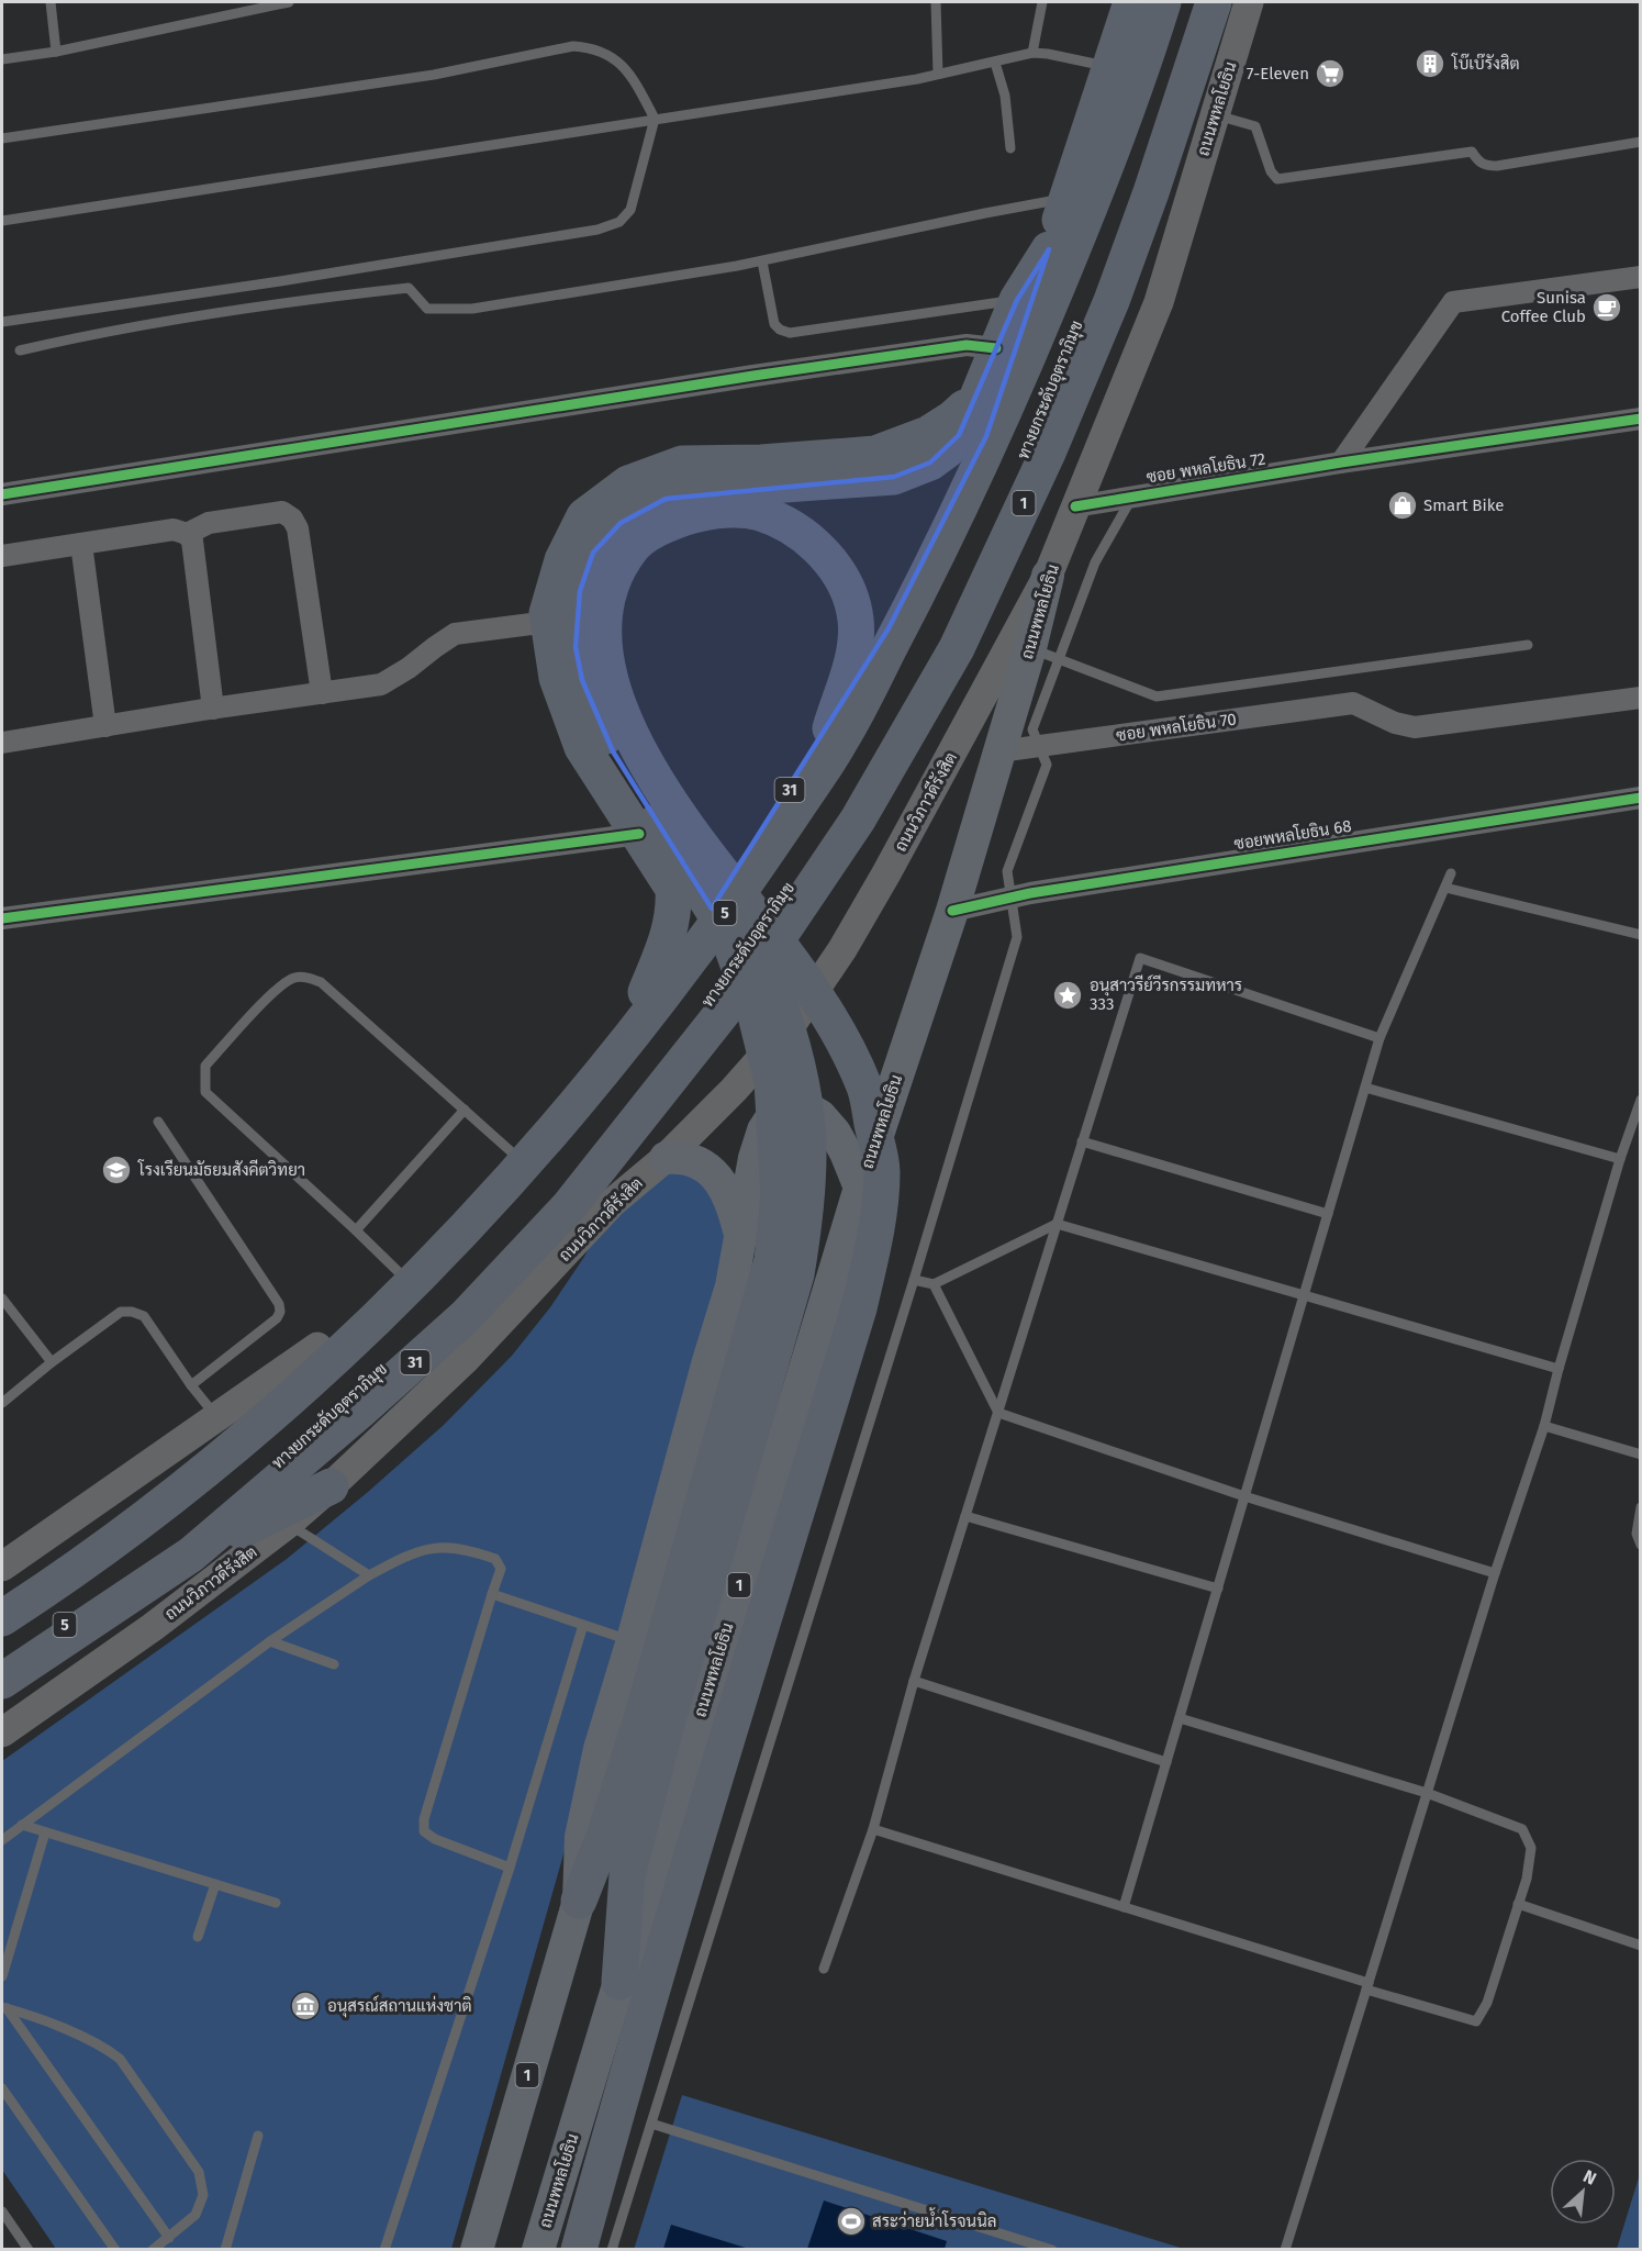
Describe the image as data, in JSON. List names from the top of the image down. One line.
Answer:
{"streets":{"highway":["ถนนพหลโยธิน","ทางยกระดับอุตราภิมุข","1","31","ถนนวิภาวดีรังสิต","5"],"street":["ซอย พหลโยธิน 72","ซอย พหลโยธิน 70","ซอยพหลโยธิน 68"]},"crossings":[["ถนนพหลโยธิน","ซอย พหลโยธิน 72"],["ถนนพหลโยธิน","ซอย พหลโยธิน 70"],["ถนนพหลโยธิน","ถนนวิภาวดีรังสิต"],["ถนนพหลโยธิน","ซอยพหลโยธิน 68"],["1","ถนนวิภาวดีรังสิต"]],"places":{"building":["โบ๊เบ๊รังสิต"],"supermarket":["7-Eleven"],"cafe":["Sunisa Coffee Club"],"shop":["Smart Bike"],"place":["อนุสาวรีย์วีรกรรมทหาร 333"],"school or university":["โรงเรียนมัธยมสังคีตวิทยา"],"museum":["อนุสรณ์สถานแห่งชาติ"],"sports":["สระว่ายน้ำโรจนนิล"]},"north":"top right"}
